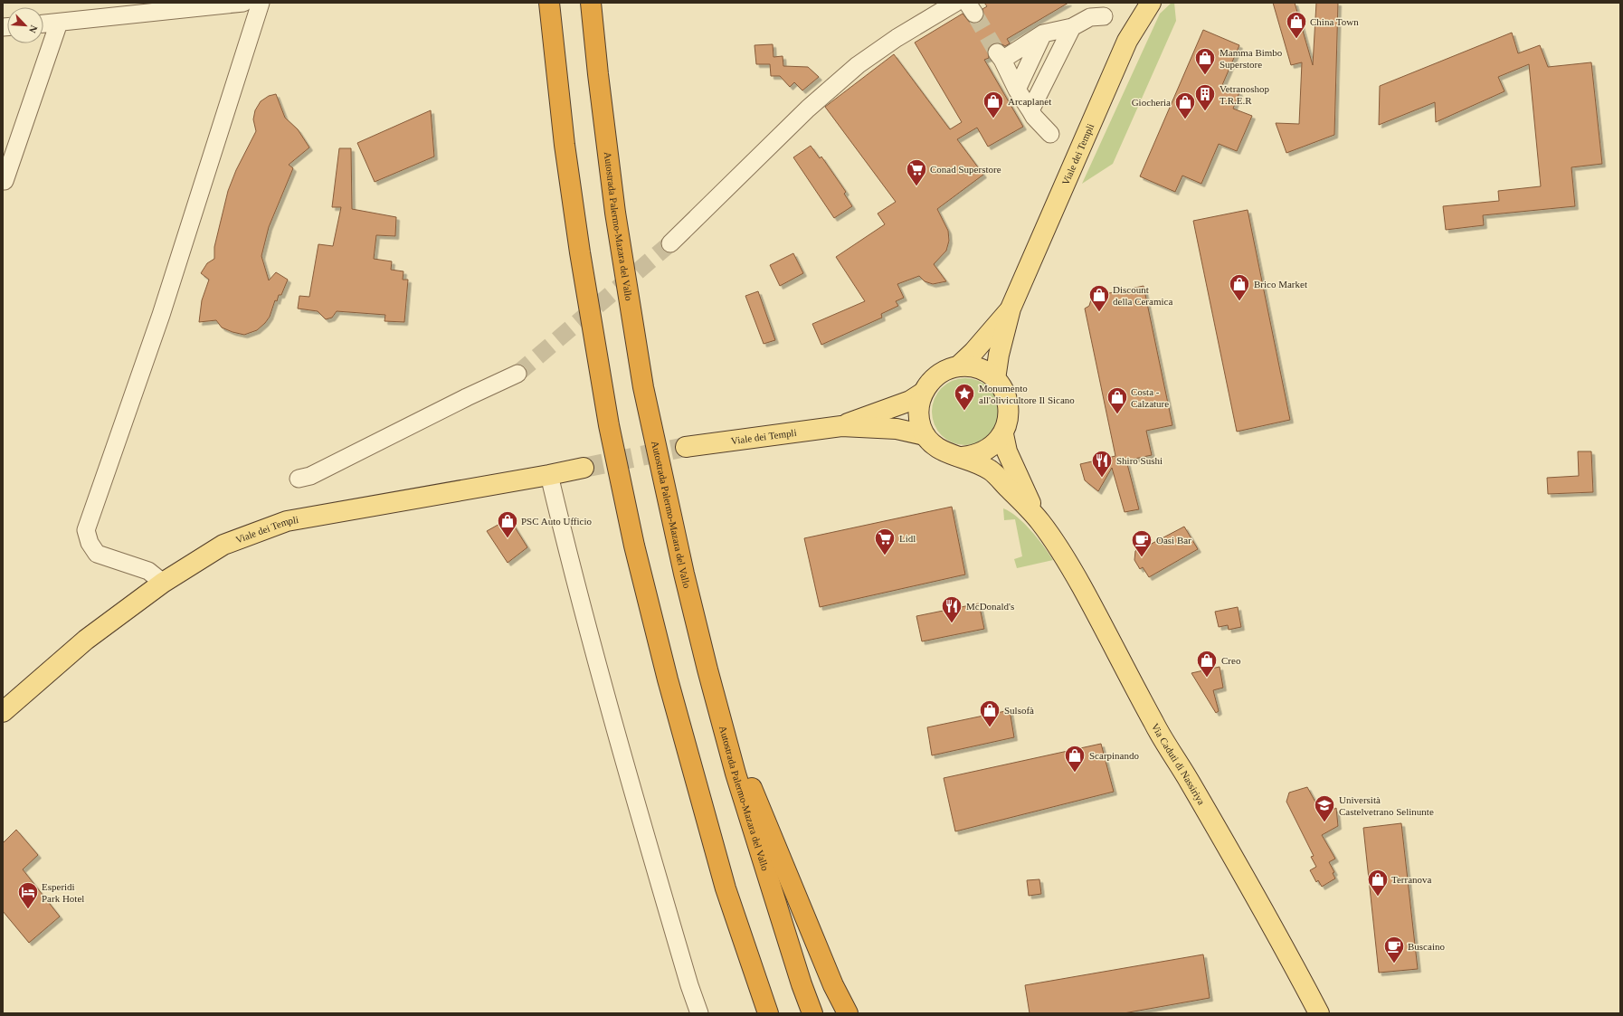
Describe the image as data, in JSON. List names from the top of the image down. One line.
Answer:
{"streets":{"highway":["Autostrada Palermo-Mazara del Vallo"],"main road":["Viale dei Templi","Via Caduti di Nassiriya"]},"places":{"shop":["China Town","Mamma Bimbo Superstore","Arcaplanet","Giocheria","Brico Market","Discount della Ceramica","Costa - Calzature","PSC Auto Ufficio","Creo","Sulsofà","Scarpinando","Terranova"],"building":["Vetranoshop T.R.E.R"],"supermarket":["Conad Superstore","Lidl"],"place":["Monumento all'olivicultore Il Sicano"],"restaurant":["Shiro Sushi","McDonald's"],"cafe":["Oasi Bar","Buscaino"],"school or university":["Università Castelvetrano Selinunte"],"hotel":["Esperidi Park Hotel"]},"north":"bottom right"}
